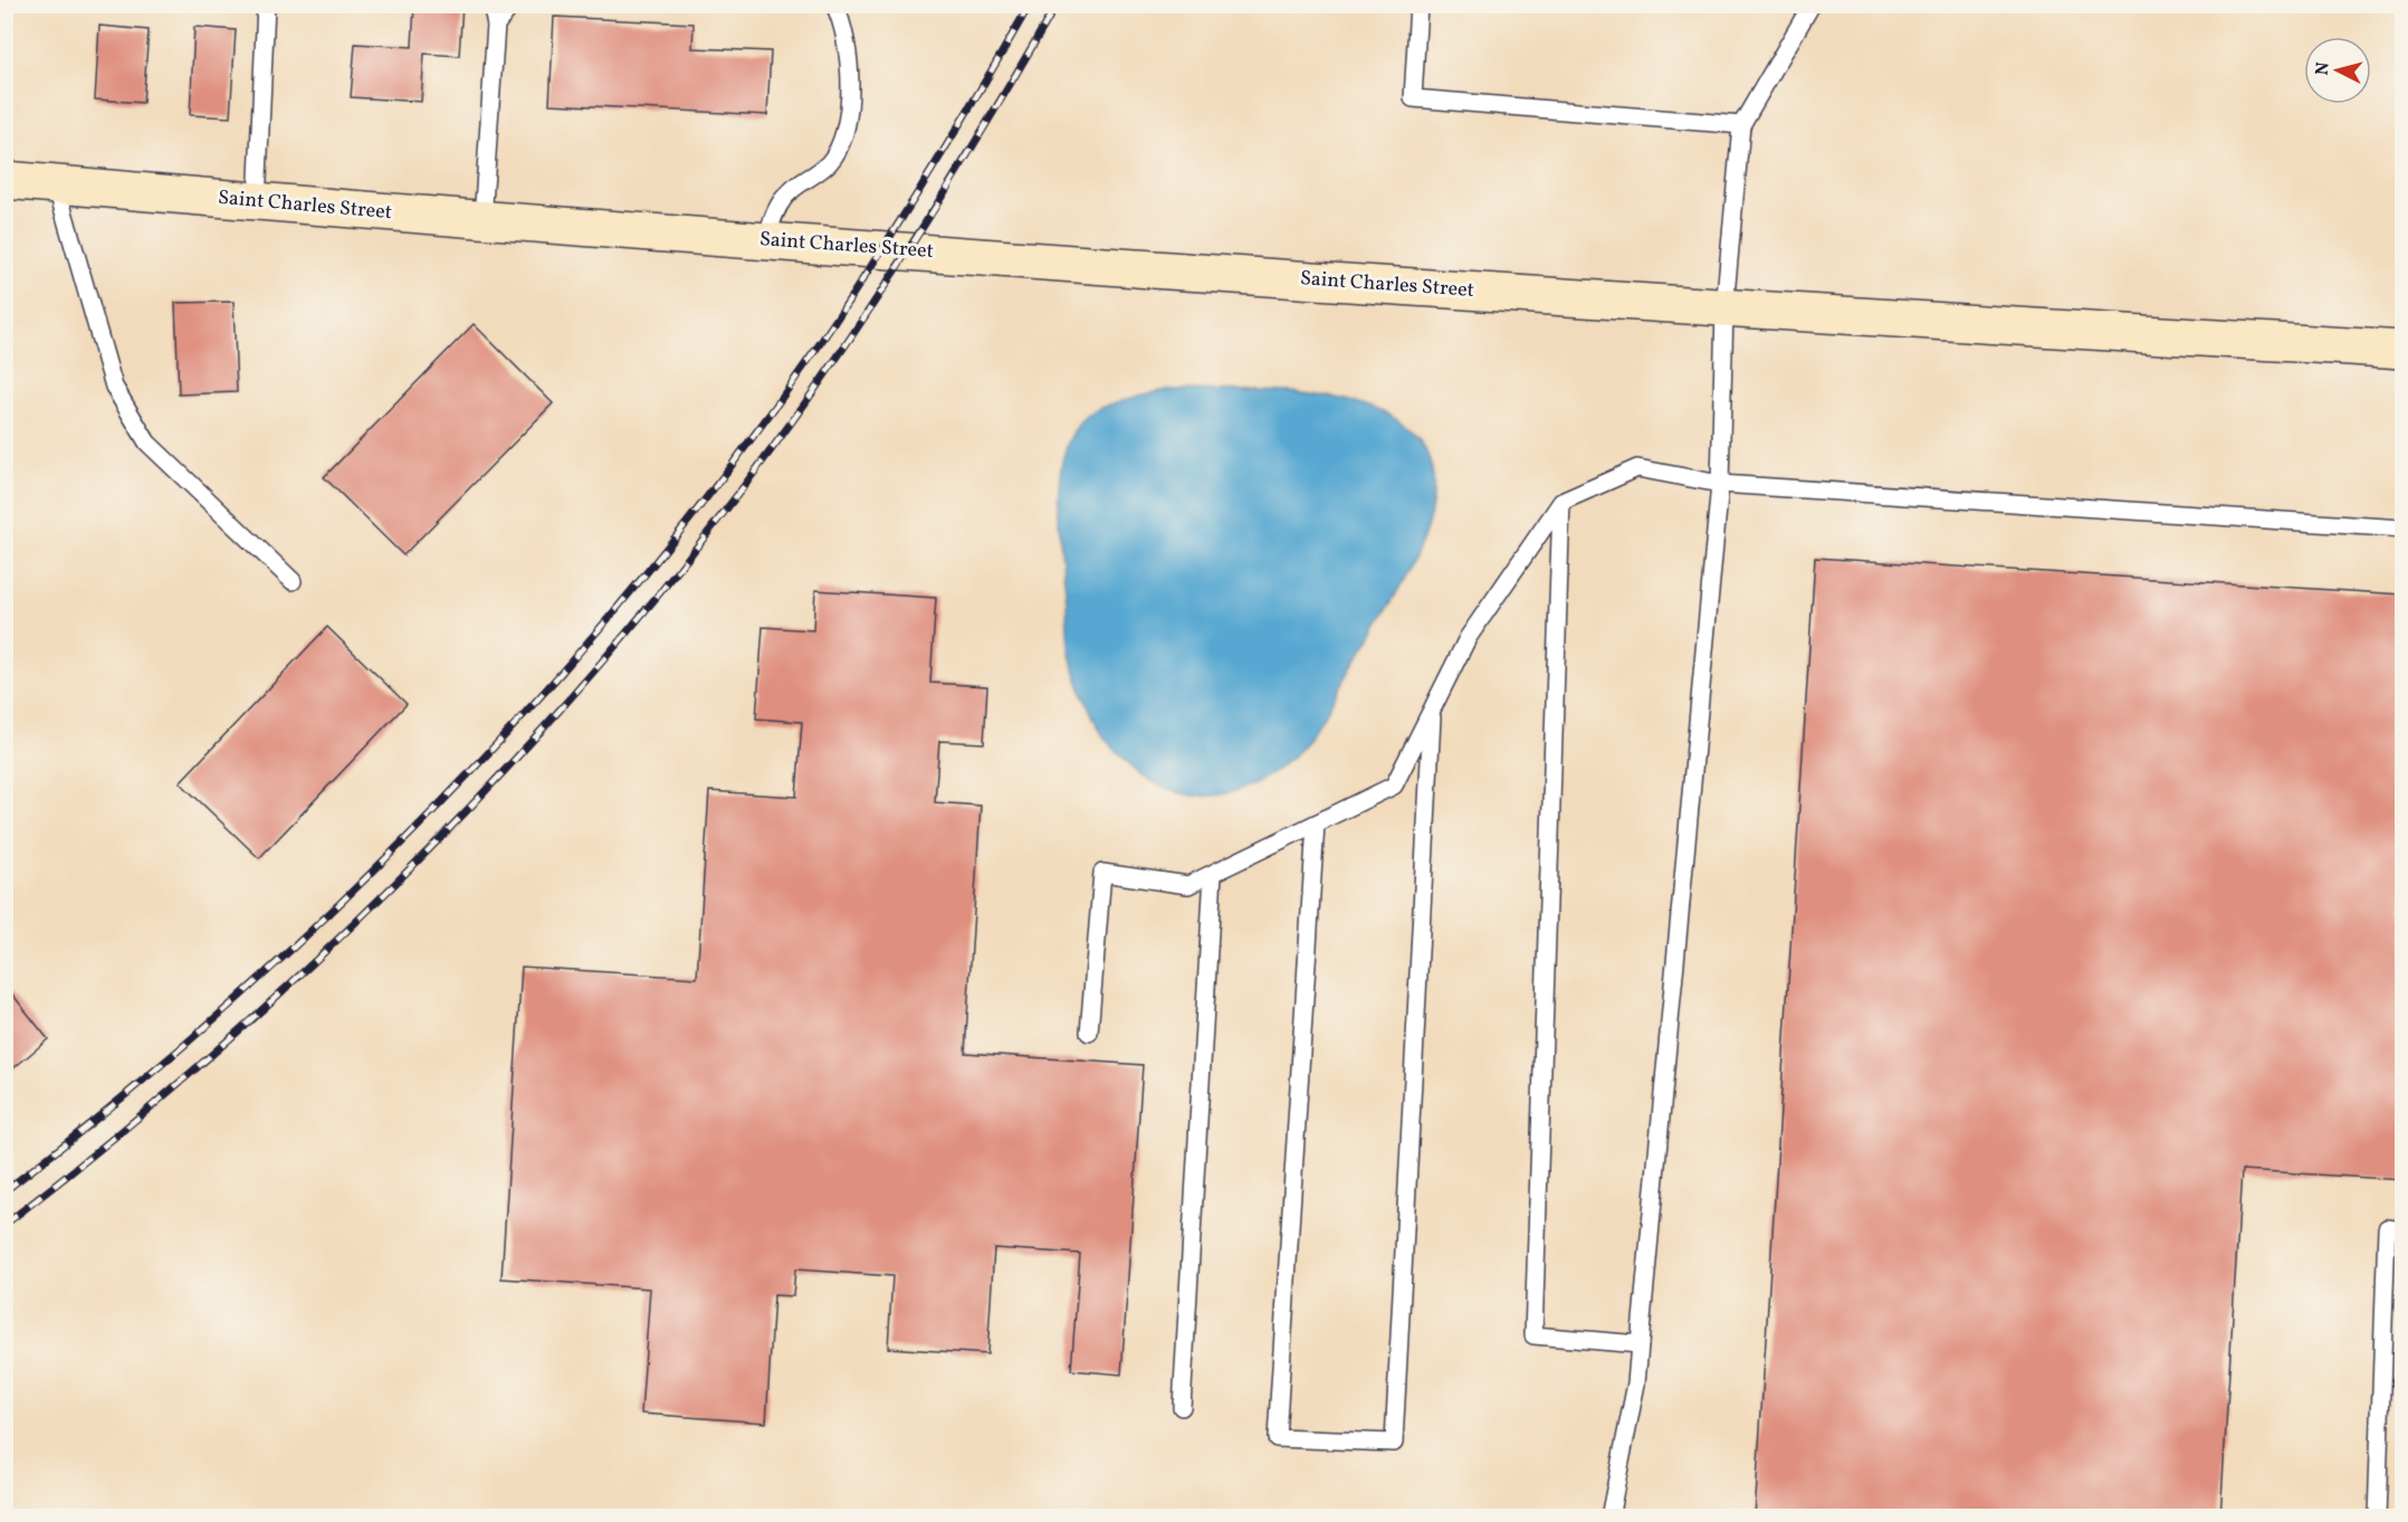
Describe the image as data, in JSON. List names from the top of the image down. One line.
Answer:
{"streets":{"main road":["Saint Charles Street"]},"north":"left"}
